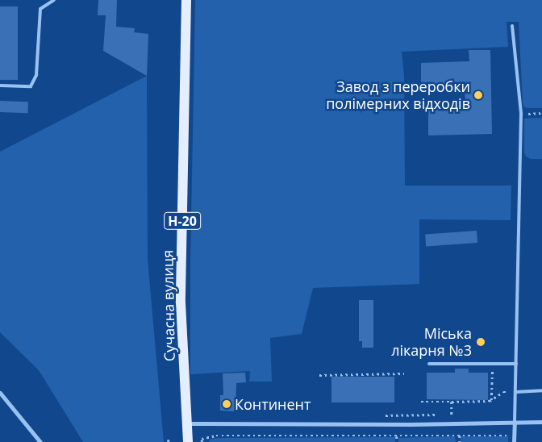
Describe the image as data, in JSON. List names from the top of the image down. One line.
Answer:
{"streets":{"main road":["Н-20","Сучасна вулиця"]},"places":["Завод з переробки полімерних відходів","Міська лікарня №3","Континент"]}
